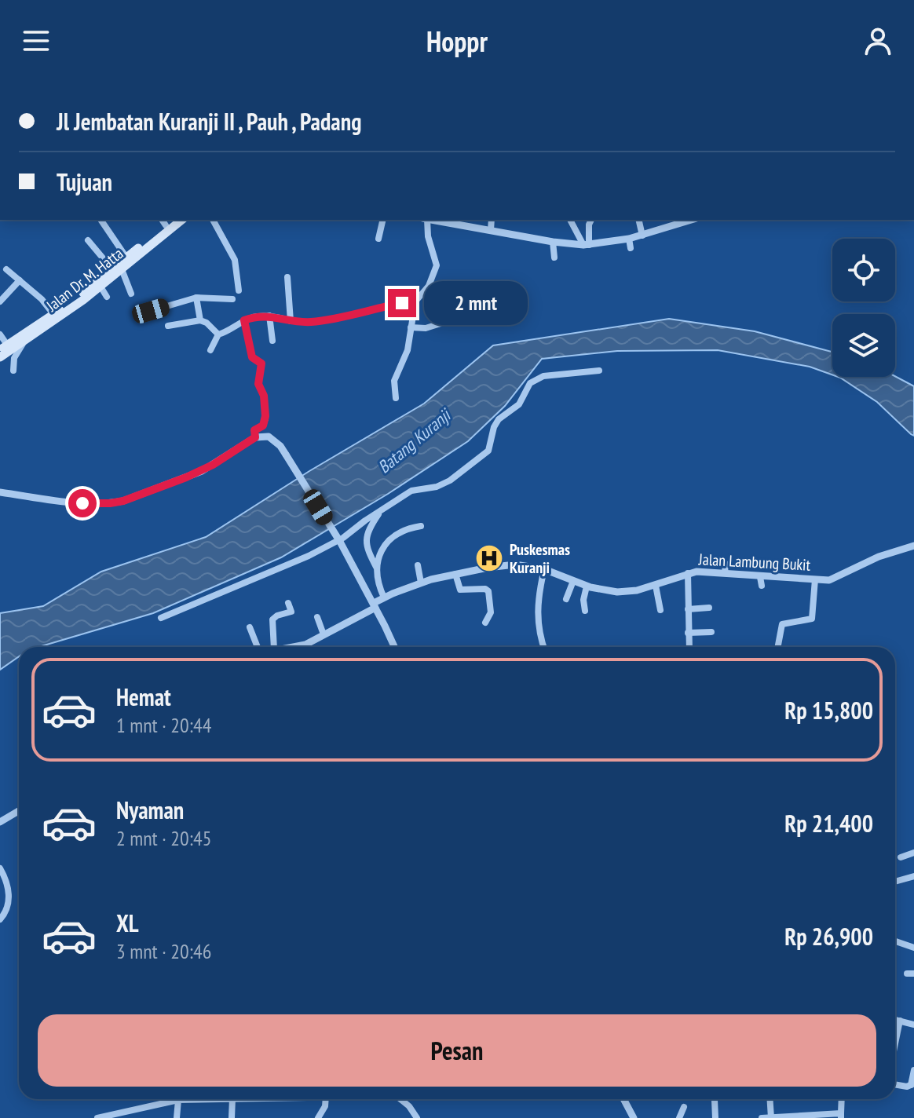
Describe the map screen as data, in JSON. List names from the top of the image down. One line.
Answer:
{"streets":{"main road":["Jalan Dr. M. Hatta"],"street":["Jalan Lambung Bukit"]},"water":["Batang Kuranji"],"places":{"hospital":["Puskesmas Kuranji"]},"page":{"header":"Hoppr","banner":["Jl Jembatan Kuranji II , Pauh , Padang","Tujuan"],"bubble":"2 mnt","list":[{"name":"Hemat","note":"1 mnt · 20:44","value":"Rp 15,800"},{"name":"Nyaman","note":"2 mnt · 20:45","value":"Rp 21,400"},{"name":"XL","note":"3 mnt · 20:46","value":"Rp 26,900"}],"buttons":"Pesan"}}
